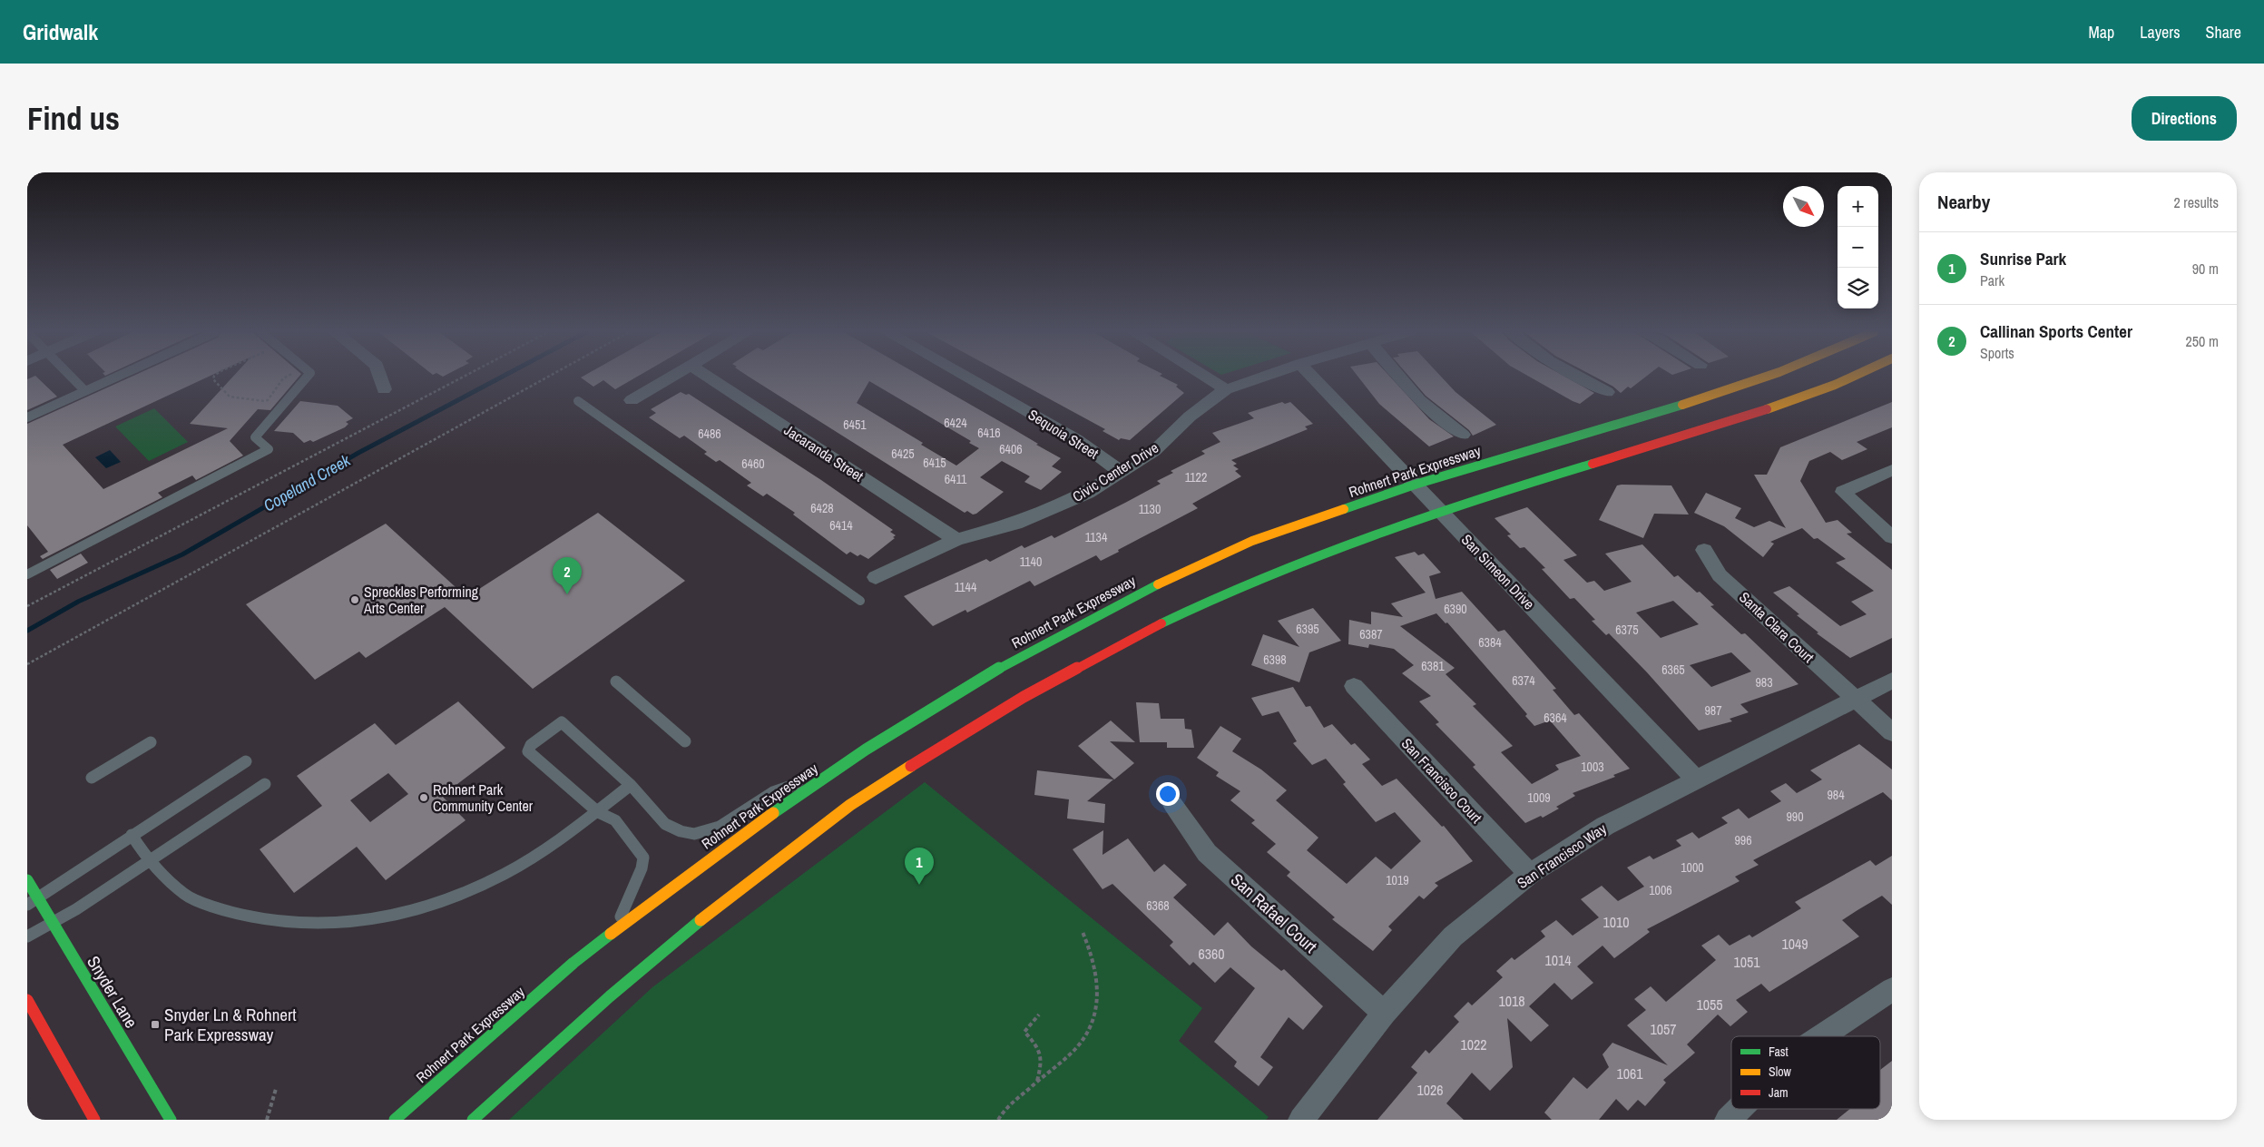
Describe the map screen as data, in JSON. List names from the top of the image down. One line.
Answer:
{"streets":{"main road":["Rohnert Park Expressway","Snyder Lane"],"street":["Sequoia Street","Jacaranda Street","Civic Center Drive","San Simeon Drive","Santa Clara Court","San Francisco Court","San Francisco Way","San Rafael Court"]},"crossings":[["Sequoia Street","Civic Center Drive"],["Jacaranda Street","Civic Center Drive"],["Rohnert Park Expressway","San Simeon Drive"],["San Simeon Drive","San Francisco Way"],["Santa Clara Court","San Francisco Way"],["San Francisco Court","San Francisco Way"],["San Francisco Way","San Rafael Court"]],"water":["Copeland Creek"],"places":{"other":["Spreckles Performing Arts Center","Rohnert Park Community Center"],"transit":["Snyder Ln & Rohnert Park Expressway"]},"house_numbers":["6424","6451","6416","6486","6406","6425","6415","6460","1122","6411","6428","1130","6414","1134","1140","1144","6390","6395","6375","6387","6384","6398","6381","6365","6374","983","987","6364","1003","984","1009","990","996","1000","1019","1006","6368","1010","1049","6360","1014","1051","1018","1055","1057","1022","1061","1026"],"legend":["Fast","Slow","Jam"],"north":"bottom right","page":{"header":"Gridwalk","nav":["Map","Layers","Share"],"buttons":"Directions","title":"Find us","heading":["Nearby","2 results"],"map_buttons":["+","−"],"list":[{"mark":"1","name":"Sunrise Park","note":"Park","value":"90 m"},{"mark":"2","name":"Callinan Sports Center","note":"Sports","value":"250 m"}],"pins":["2","1"]}}
